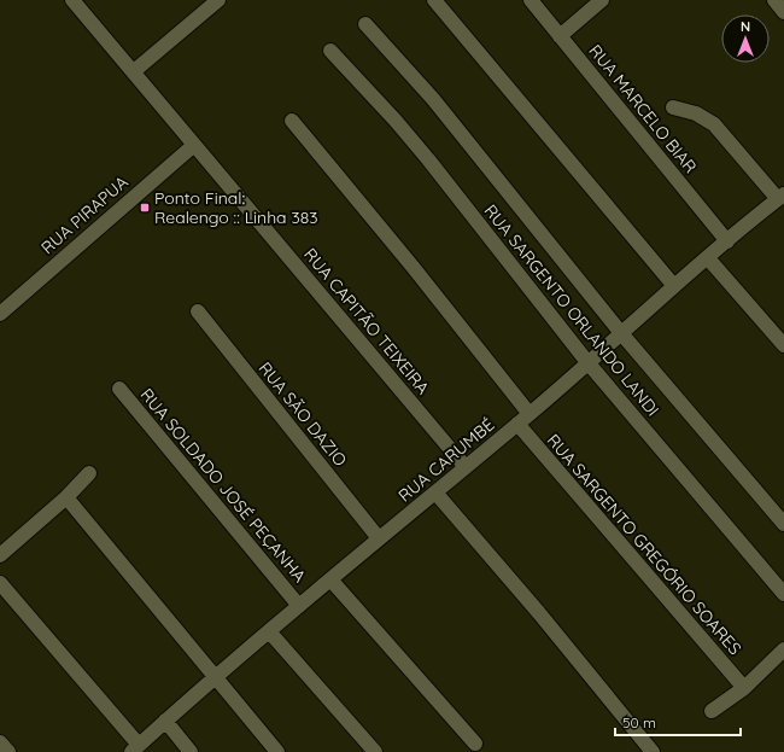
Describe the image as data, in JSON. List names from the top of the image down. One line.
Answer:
{"streets":{"street":["RUA MARCELO BIAR","RUA PIRAPUA","RUA SARGENTO ORLANDO LANDI","RUA CAPITÃO TEIXEIRA","RUA SÃO DAZIO","RUA CARUMBÉ","RUA SOLDADO JOSÉ PEÇANHA","RUA SARGENTO GREGÓRIO SOARES"]},"crossings":[["RUA MARCELO BIAR","RUA CARUMBÉ"],["RUA PIRAPUA","RUA CAPITÃO TEIXEIRA"],["RUA SARGENTO ORLANDO LANDI","RUA CARUMBÉ"],["RUA CAPITÃO TEIXEIRA","RUA CARUMBÉ"],["RUA SÃO DAZIO","RUA CARUMBÉ"],["RUA CARUMBÉ","RUA SOLDADO JOSÉ PEÇANHA"],["RUA CARUMBÉ","RUA SARGENTO GREGÓRIO SOARES"]],"places":{"transit":["Ponto Final: Realengo :: Linha 383"]},"scale_bar":"50 m","north":"top"}
